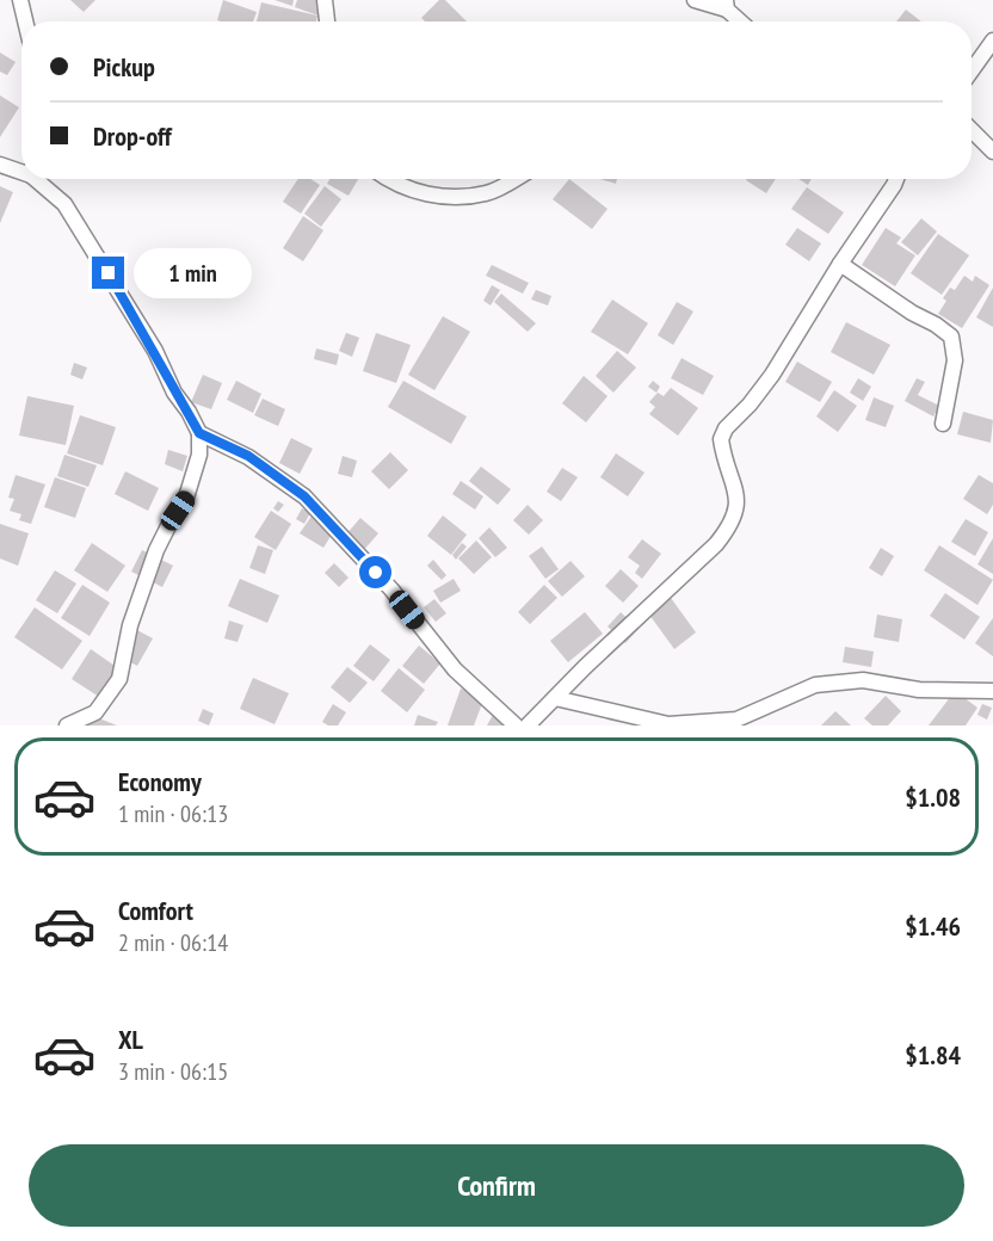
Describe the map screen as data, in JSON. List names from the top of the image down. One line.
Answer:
{"page":{"banner":["Pickup","Drop-off"],"bubble":"1 min","list":[{"name":"Economy","note":"1 min · 06:13","value":"$1.08"},{"name":"Comfort","note":"2 min · 06:14","value":"$1.46"},{"name":"XL","note":"3 min · 06:15","value":"$1.84"}],"buttons":"Confirm"}}
